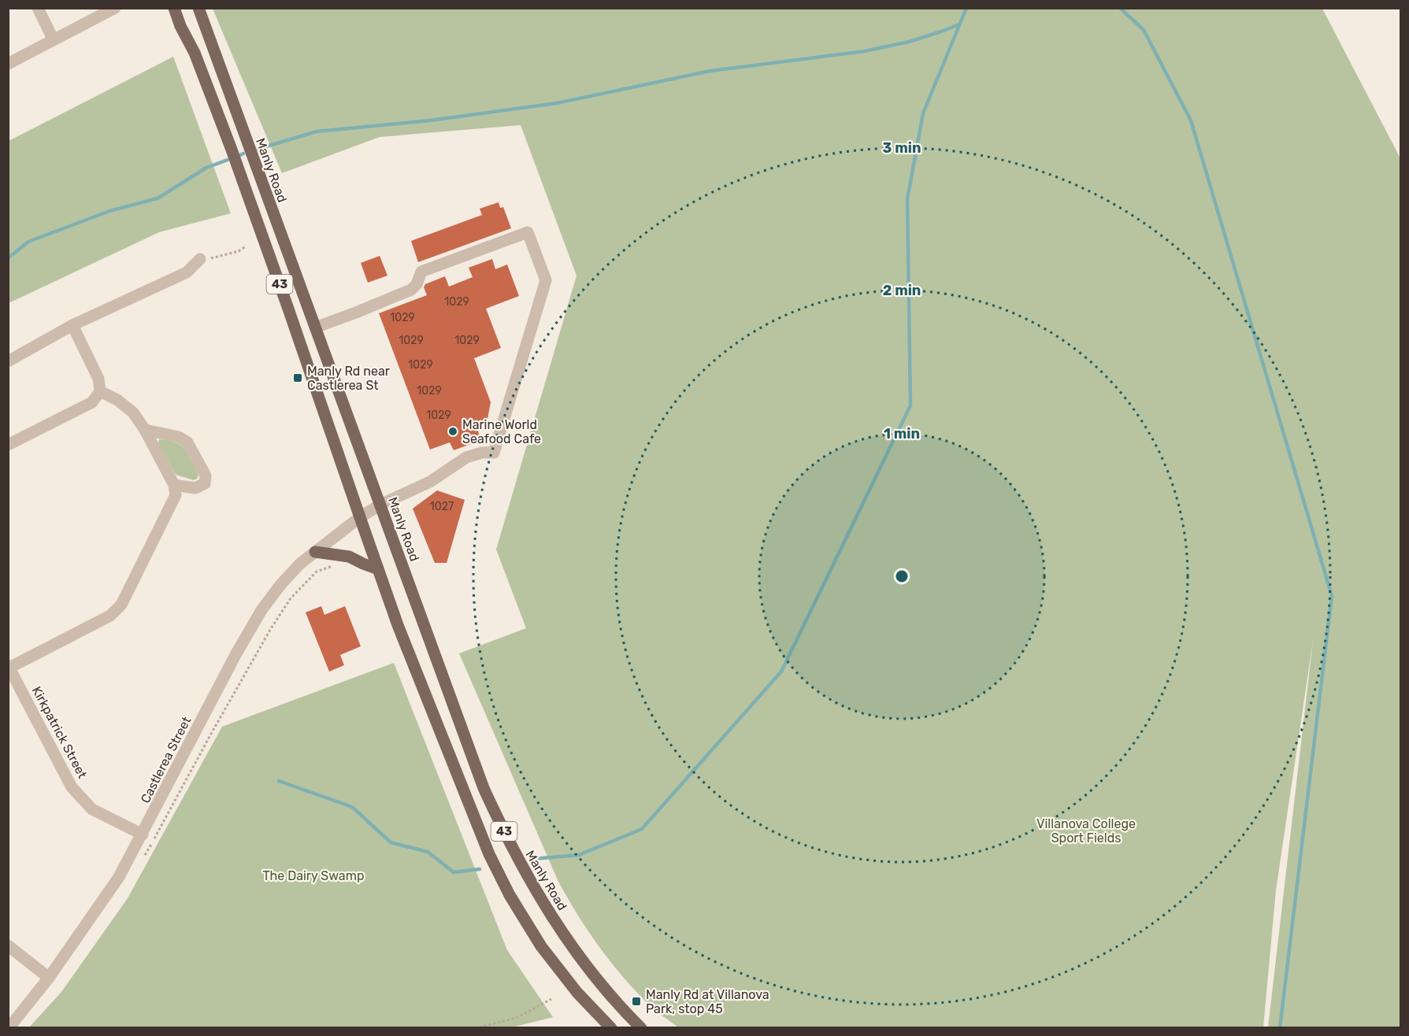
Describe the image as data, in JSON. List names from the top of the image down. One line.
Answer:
{"streets":{"main road":["Manly Road","43"],"street":["Kirkpatrick Street","Castlerea Street"]},"crossings":[["Manly Road","Castlerea Street"],["43","Castlerea Street"],["Kirkpatrick Street","Castlerea Street"]],"parks":["Villanova College Sport Fields","The Dairy Swamp"],"places":{"transit":["Manly Rd near Castlerea St","Manly Rd at Villanova Park, stop 45"],"other":["Marine World Seafood Cafe"]},"house_numbers":["1029","1029","1029","1029","1029","1029","1029","1027"],"rings":["3 min","2 min","1 min"]}
